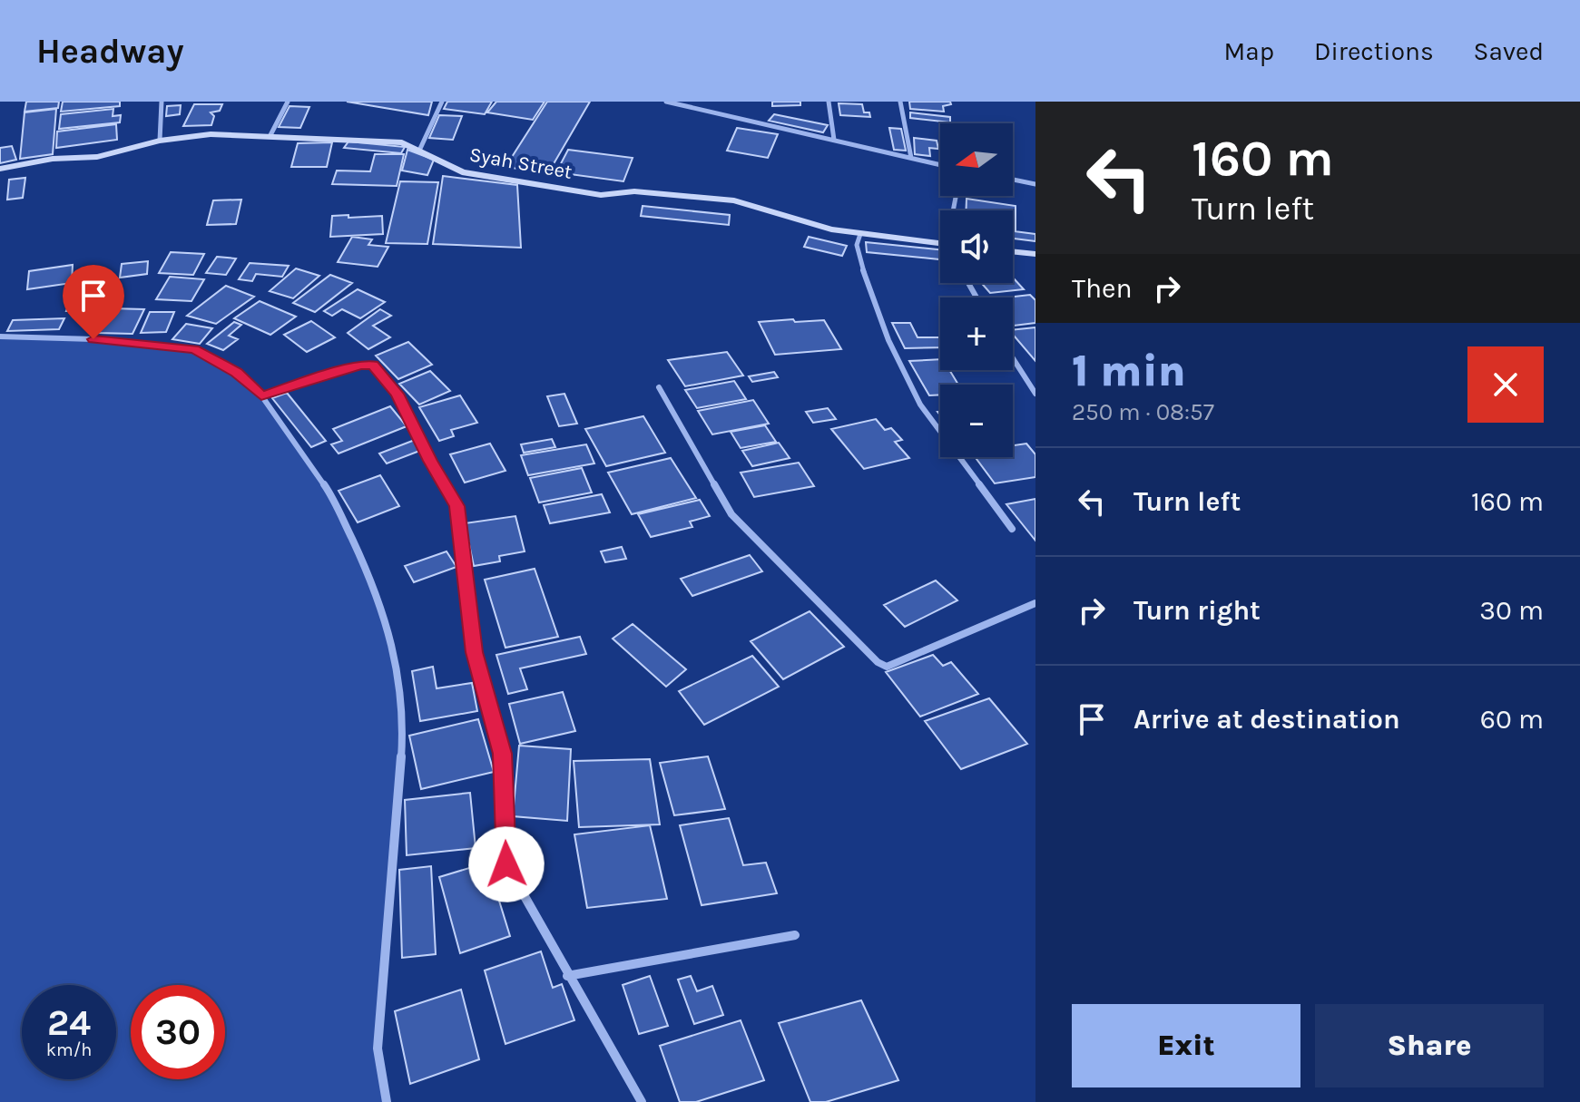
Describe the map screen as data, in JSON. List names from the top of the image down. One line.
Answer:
{"streets":{"street":["Syah Street"]},"north":"left","page":{"header":"Headway","nav":["Map","Directions","Saved"],"turn":["160 m","Turn left"],"map_buttons":["+","−"],"then":"Then","heading":["1 min","250 m · 08:57"],"list":[{"name":"Turn left","value":"160 m"},{"name":"Turn right","value":"30 m"},{"name":"Arrive at destination","value":"60 m"}],"speed":"24 km/h","limit":"30","buttons":["Exit","Share"]}}
